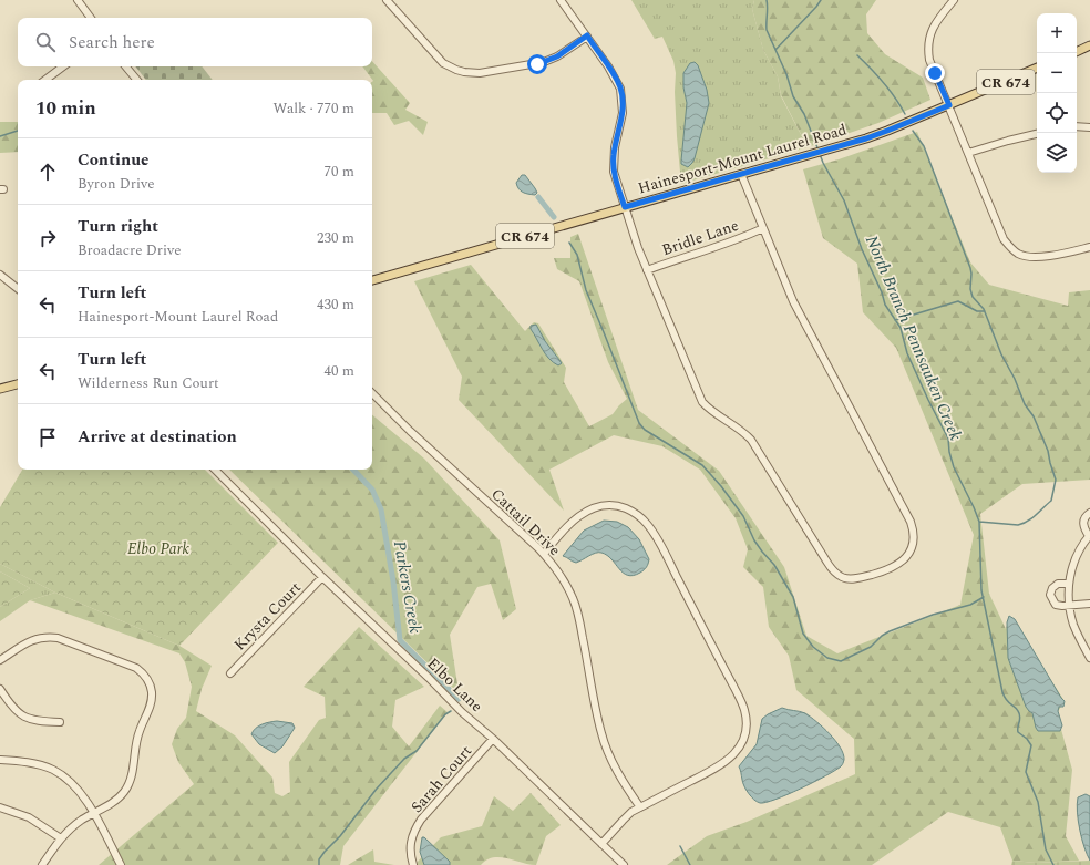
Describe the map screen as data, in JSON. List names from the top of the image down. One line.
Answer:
{"streets":{"main road":["CR 674","Hainesport-Mount Laurel Road"],"street":["Bridle Lane","Cattail Drive","Krysta Court","Elbo Lane","Sarah Court"]},"crossings":[["Krysta Court","Elbo Lane"],["Elbo Lane","Sarah Court"]],"water":["North Branch Pennsauken Creek","Parkers Creek"],"parks":["Elbo Park"],"page":{"map_buttons":["+","−"],"search":"Search here","heading":["10 min","Walk · 770 m"],"list":[["Continue","Byron Drive","70 m"],["Turn right","Broadacre Drive","230 m"],["Turn left","Hainesport-Mount Laurel Road","430 m"],["Turn left","Wilderness Run Court","40 m"],"Arrive at destination"]}}
